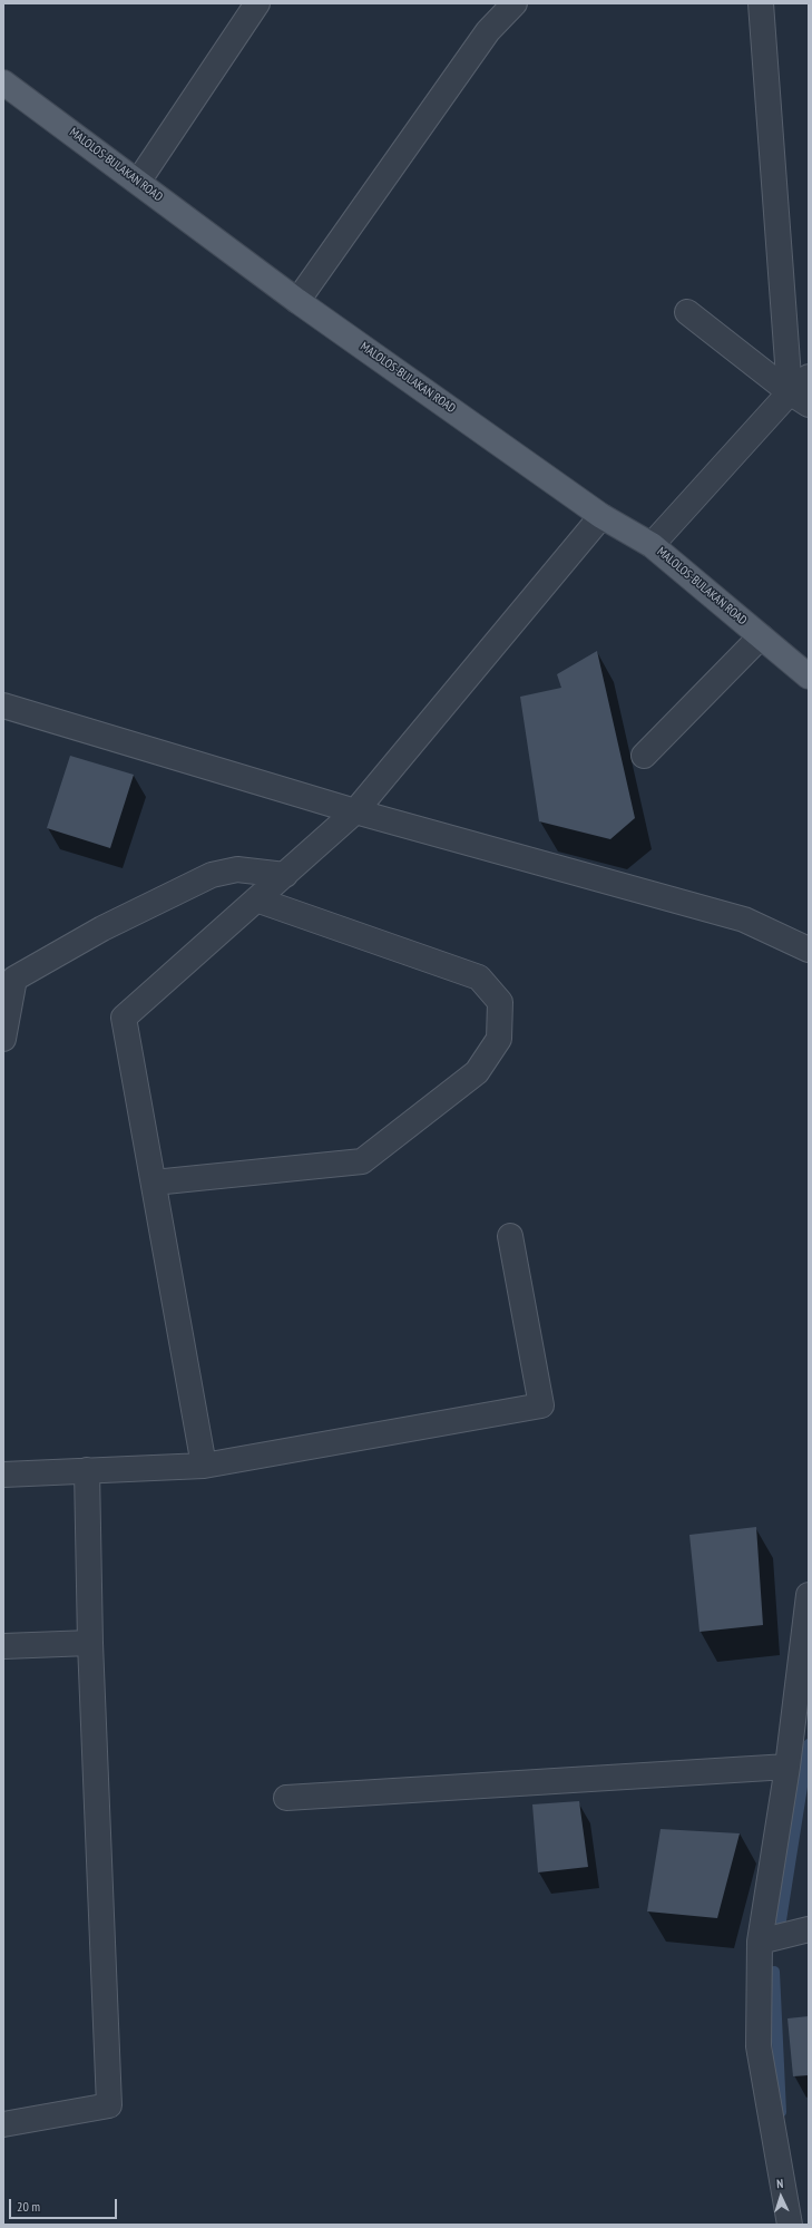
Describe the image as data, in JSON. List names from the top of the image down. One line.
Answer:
{"streets":{"main road":["MALOLOS-BULAKAN ROAD"]},"scale_bar":"20 m","north":"top"}
